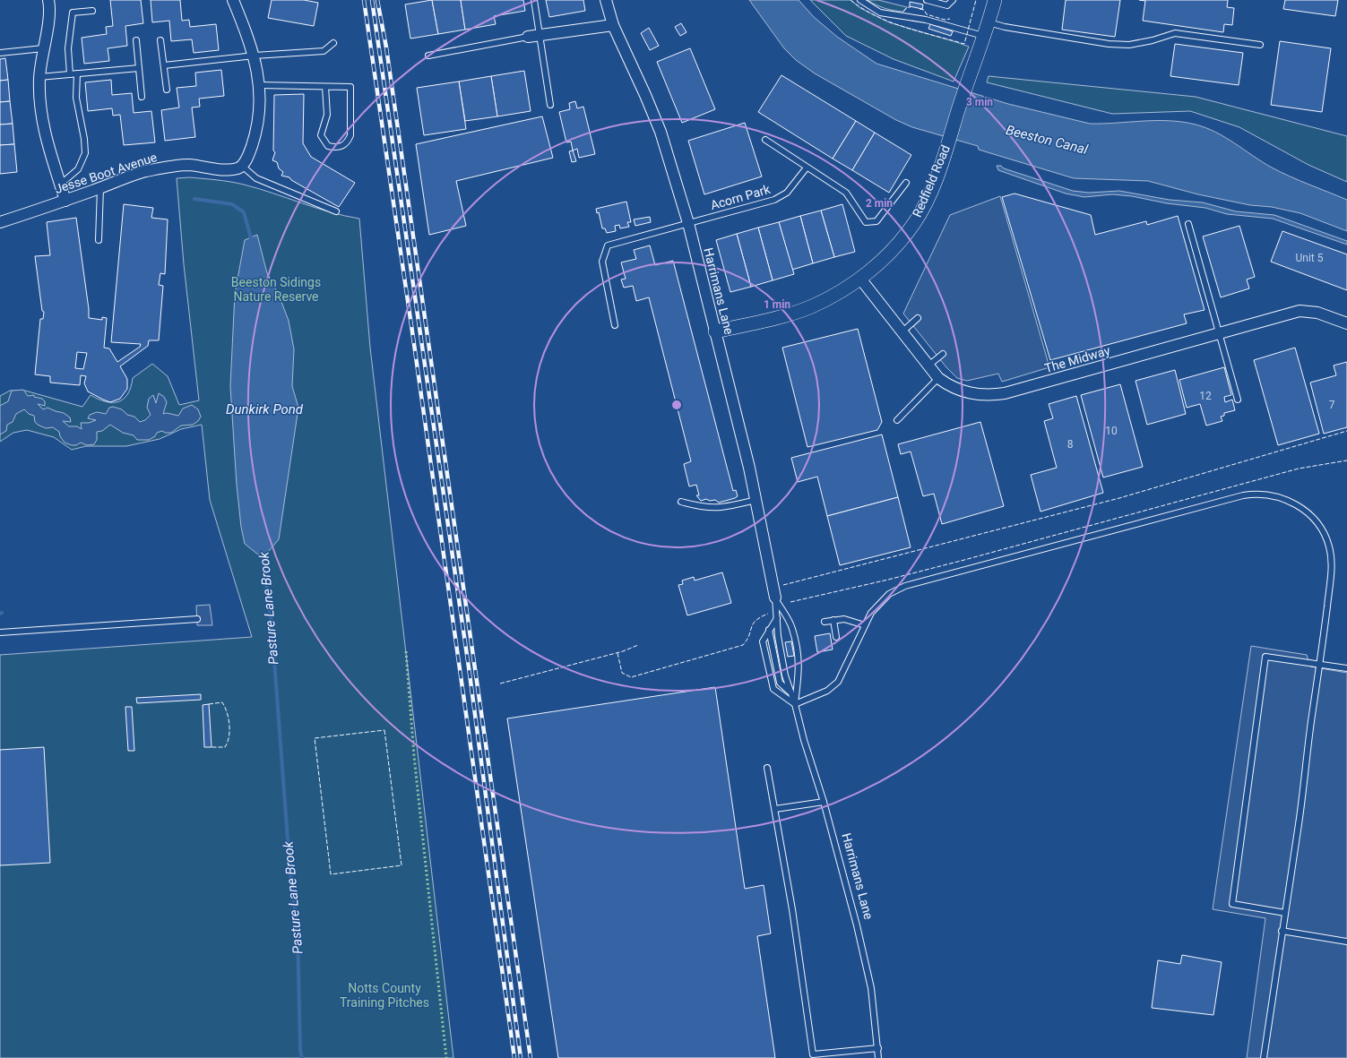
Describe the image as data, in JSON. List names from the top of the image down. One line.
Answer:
{"streets":{"street":["Jesse Boot Avenue","Redfield Road","Harrimans Lane","The Midway"],"lane":["Acorn Park"]},"crossings":[["Redfield Road","Harrimans Lane"],["Redfield Road","The Midway"],["Acorn Park","Harrimans Lane"]],"water":["Beeston Canal","Dunkirk Pond","Pasture Lane Brook"],"parks":["Beeston Sidings Nature Reserve","Notts County Training Pitches"],"house_numbers":["Unit 5","12","7","10","8"],"rings":["3 min","2 min","1 min"]}
